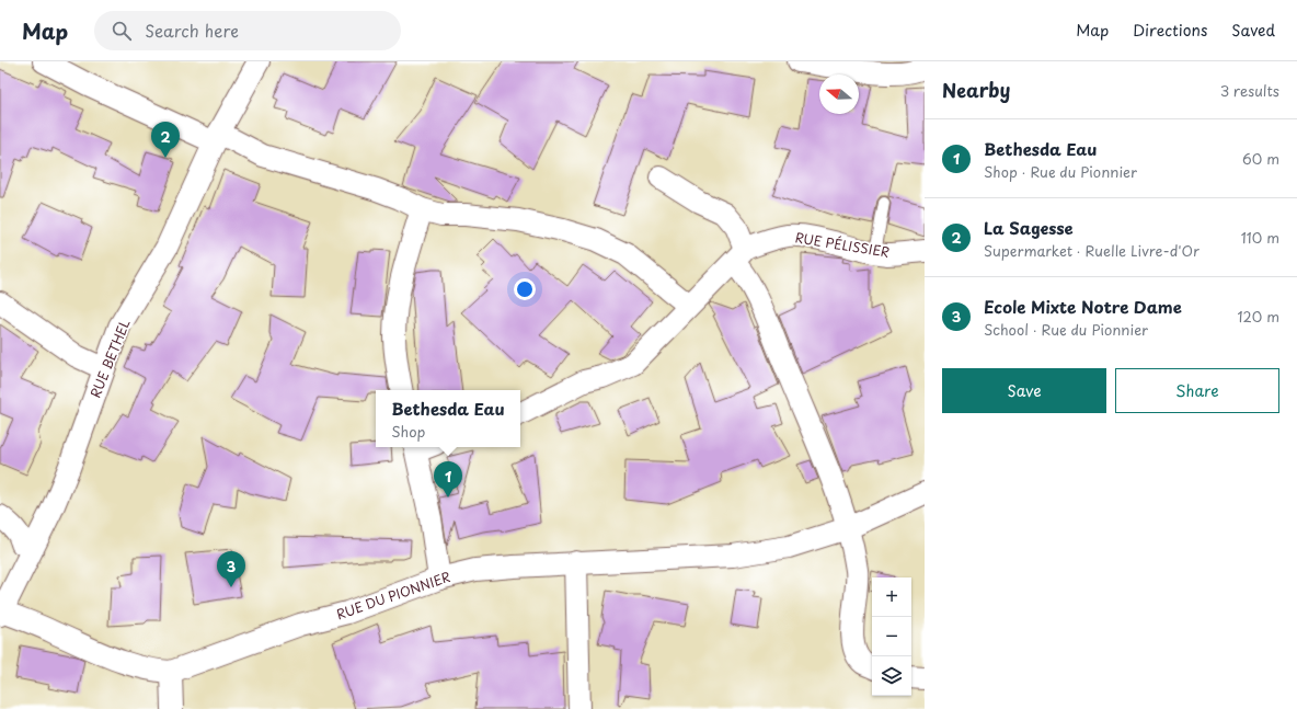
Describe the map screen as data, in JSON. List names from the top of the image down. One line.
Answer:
{"streets":{"street":["RUE PÉLISSIER","RUE BETHEL","RUE DU PIONNIER"]},"crossings":[["RUE BETHEL","RUE DU PIONNIER"]],"north":"left","page":{"header":"Map","search":"Search here","nav":["Map","Directions","Saved"],"heading":["Nearby","3 results"],"list":[{"mark":"1","name":"Bethesda Eau","note":"Shop · Rue du Pionnier","value":"60 m"},{"mark":"2","name":"La Sagesse","note":"Supermarket · Ruelle Livre-d'Or","value":"110 m"},{"mark":"3","name":"Ecole Mixte Notre Dame","note":"School · Rue du Pionnier","value":"120 m"}],"pins":["2","1","3"],"buttons":["Save","Share"],"popup":["Bethesda Eau","Shop"],"map_buttons":["+","−"]}}
